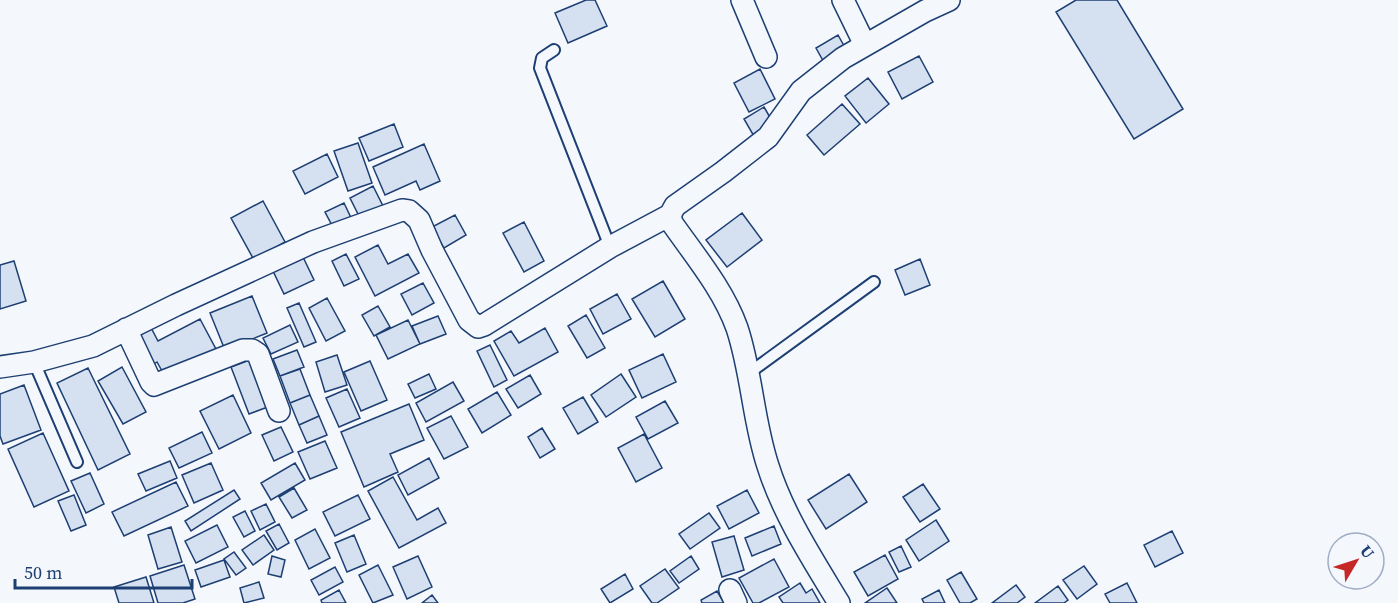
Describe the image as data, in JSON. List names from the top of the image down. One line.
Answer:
{"scale_bar":"50 m","north":"top right"}
